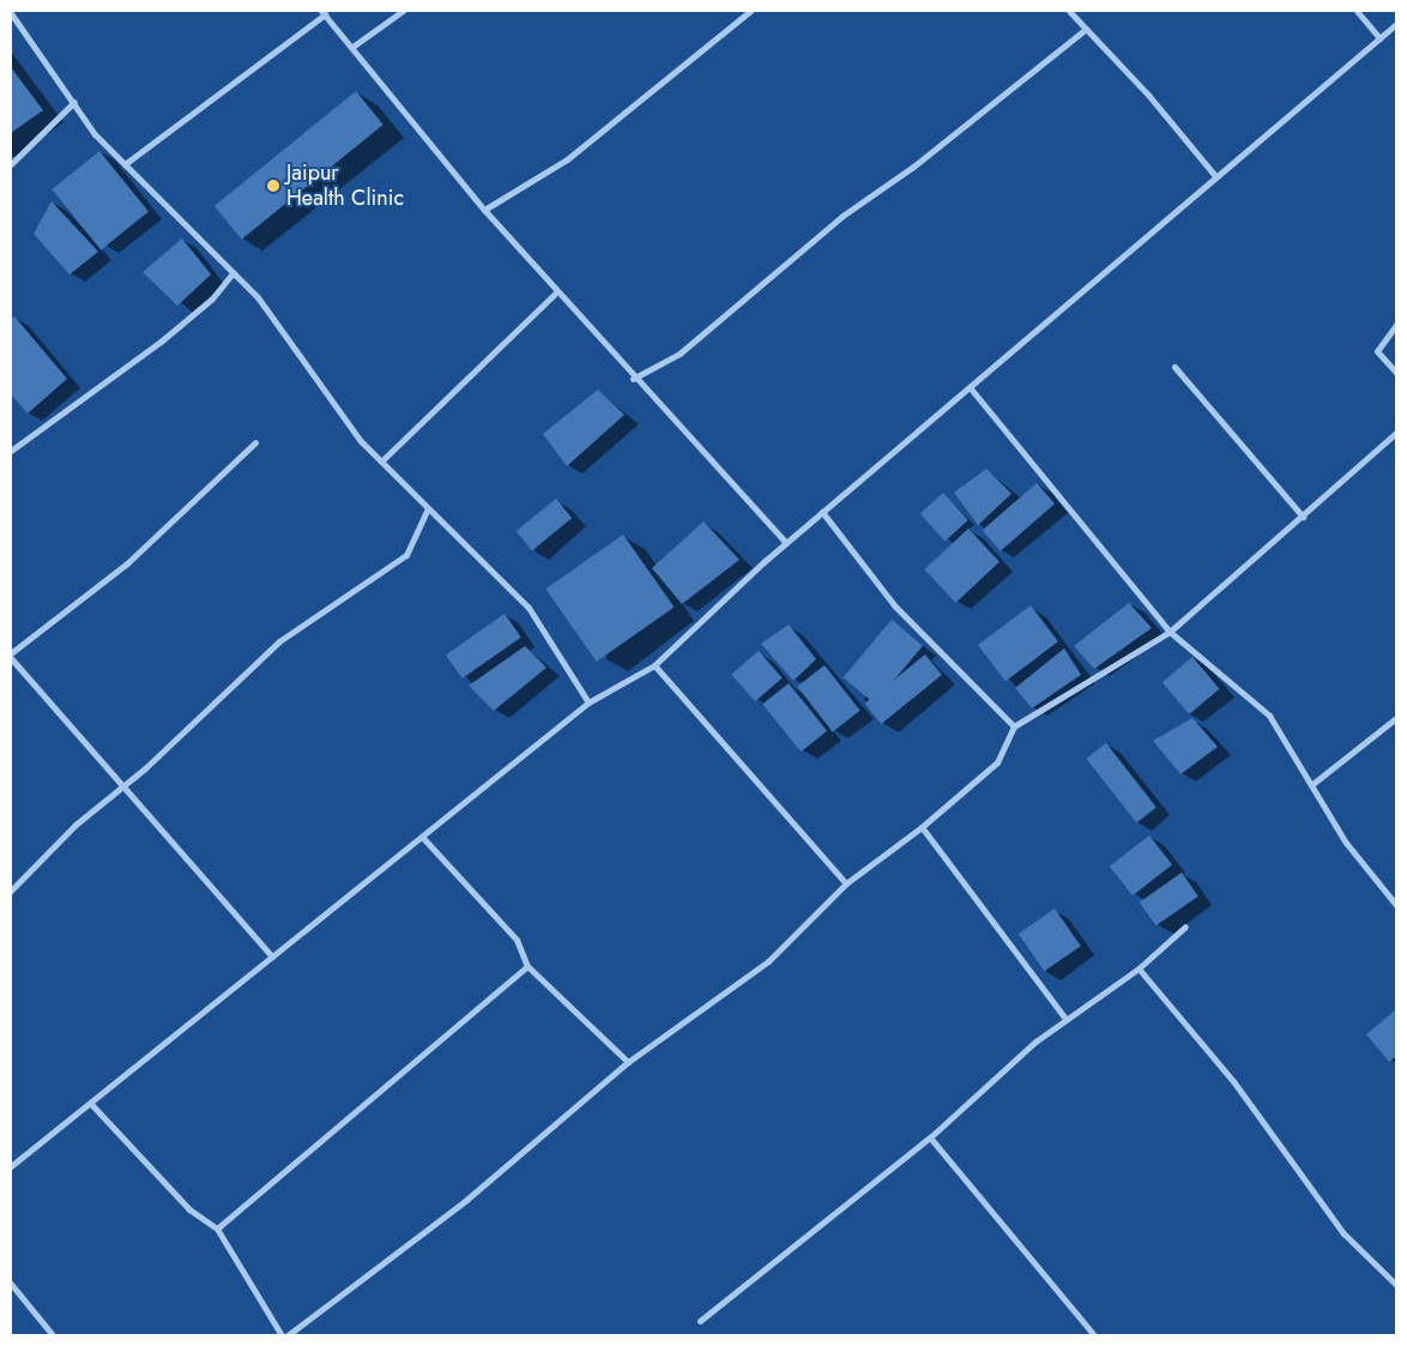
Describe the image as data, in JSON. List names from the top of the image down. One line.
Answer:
{"places":["Jaipur Health Clinic"]}
